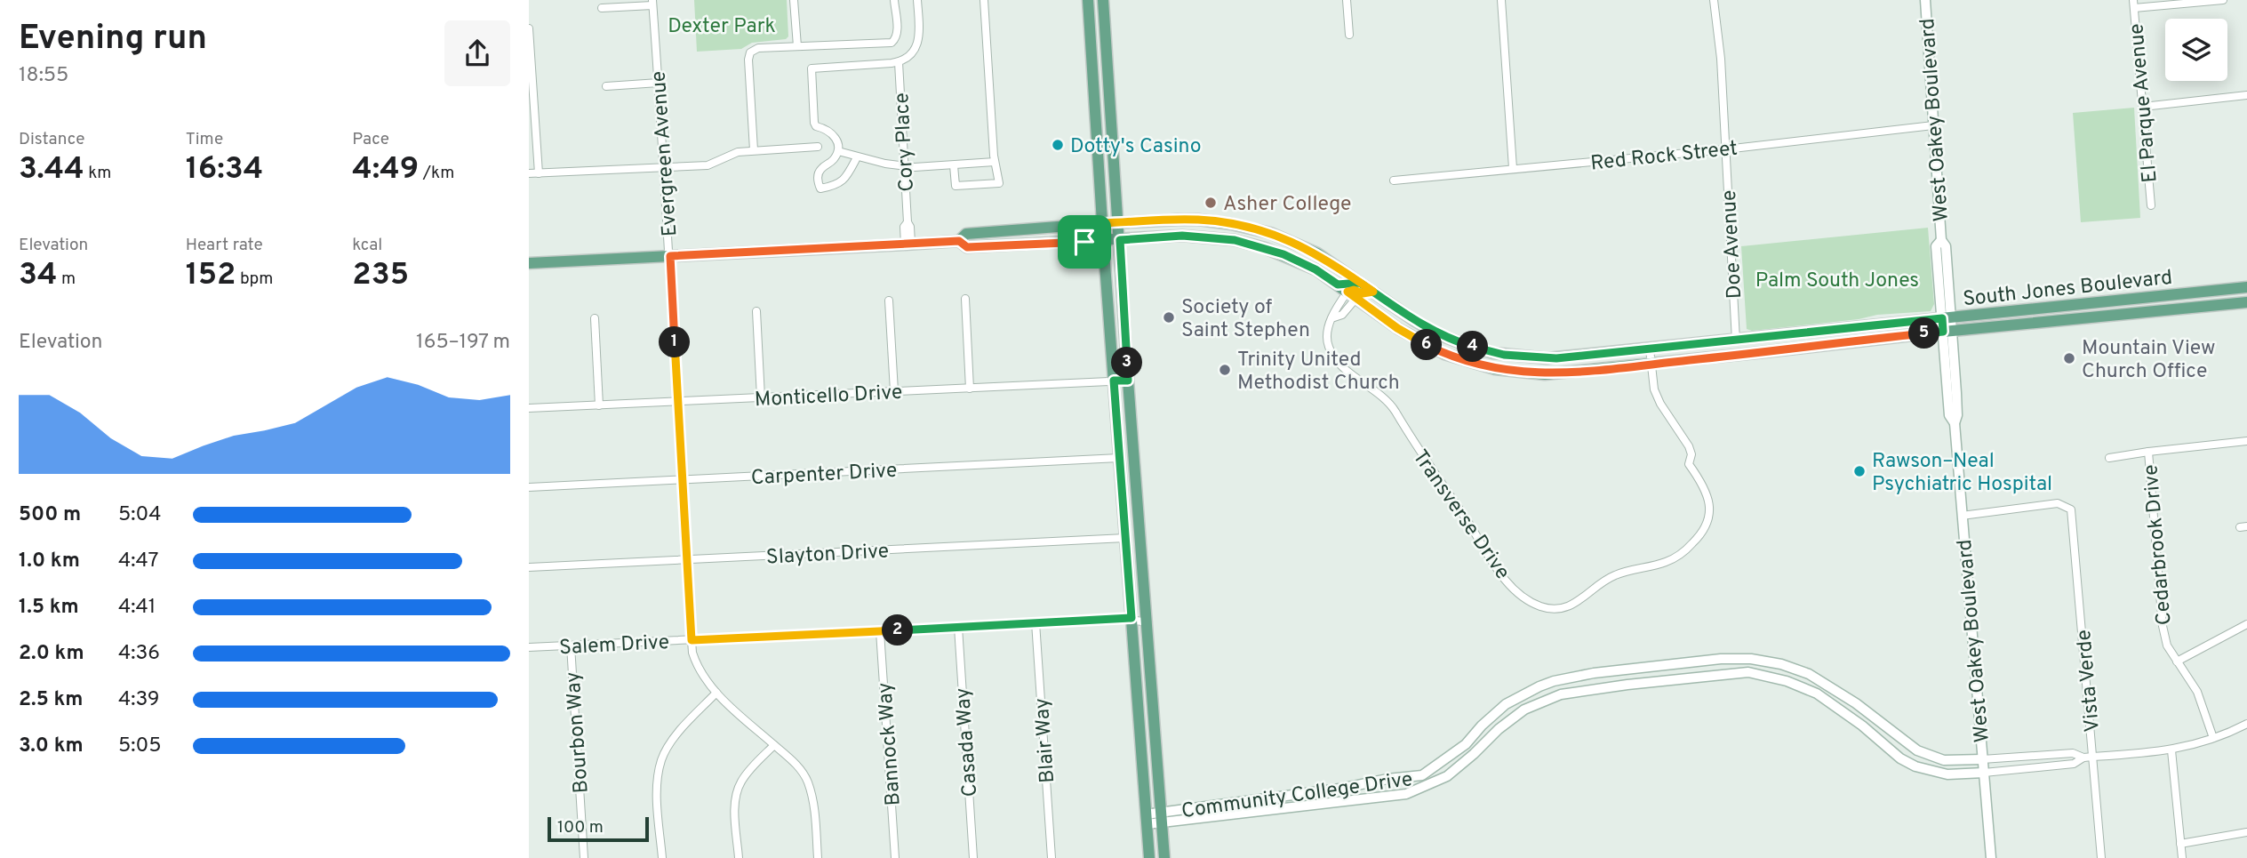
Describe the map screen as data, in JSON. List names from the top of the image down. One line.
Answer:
{"streets":{"main road":["South Jones Boulevard"],"street":["El Parque Avenue","West Oakey Boulevard","Cory Place","Evergreen Avenue","Red Rock Street","Doe Avenue","Monticello Drive","Carpenter Drive","Transverse Drive","Cedarbrook Drive","Slayton Drive","Salem Drive","Vista Verde","Bourbon Way","Blair Way","Casada Way","Bannock Way","Community College Drive"]},"crossings":[["West Oakey Boulevard","Red Rock Street"],["West Oakey Boulevard","South Jones Boulevard"],["West Oakey Boulevard","Vista Verde"],["West Oakey Boulevard","Community College Drive"],["Cory Place","South Jones Boulevard"],["Evergreen Avenue","South Jones Boulevard"],["Evergreen Avenue","Monticello Drive"],["Evergreen Avenue","Carpenter Drive"],["Evergreen Avenue","Slayton Drive"],["Evergreen Avenue","Salem Drive"],["Red Rock Street","Doe Avenue"],["Doe Avenue","South Jones Boulevard"],["South Jones Boulevard","Transverse Drive"],["Salem Drive","Bourbon Way"],["Salem Drive","Blair Way"],["Salem Drive","Casada Way"],["Salem Drive","Bannock Way"]],"parks":["Dexter Park","Palm South Jones"],"places":["Dotty's Casino","Asher College","Society of Saint Stephen","Mountain View Church Office","Trinity United Methodist Church","Rawson–Neal Psychiatric Hospital"],"scale_bar":"100 m","page":{"heading":["Evening run","18:55"],"stats":[["Distance","3.44 km"],["Time","16:34"],["Pace","4:49 /km"],["Elevation","34 m"],["Heart rate","152 bpm"],["kcal","235"]],"chart":["Elevation","165–197 m"],"pins":["5","1","6","4","3","2"],"list":[{"name":"500 m","note":"5:04"},{"name":"1.0 km","note":"4:47"},{"name":"1.5 km","note":"4:41"},{"name":"2.0 km","note":"4:36"},{"name":"2.5 km","note":"4:39"},{"name":"3.0 km","note":"5:05"}],"scale":"100 m"}}
